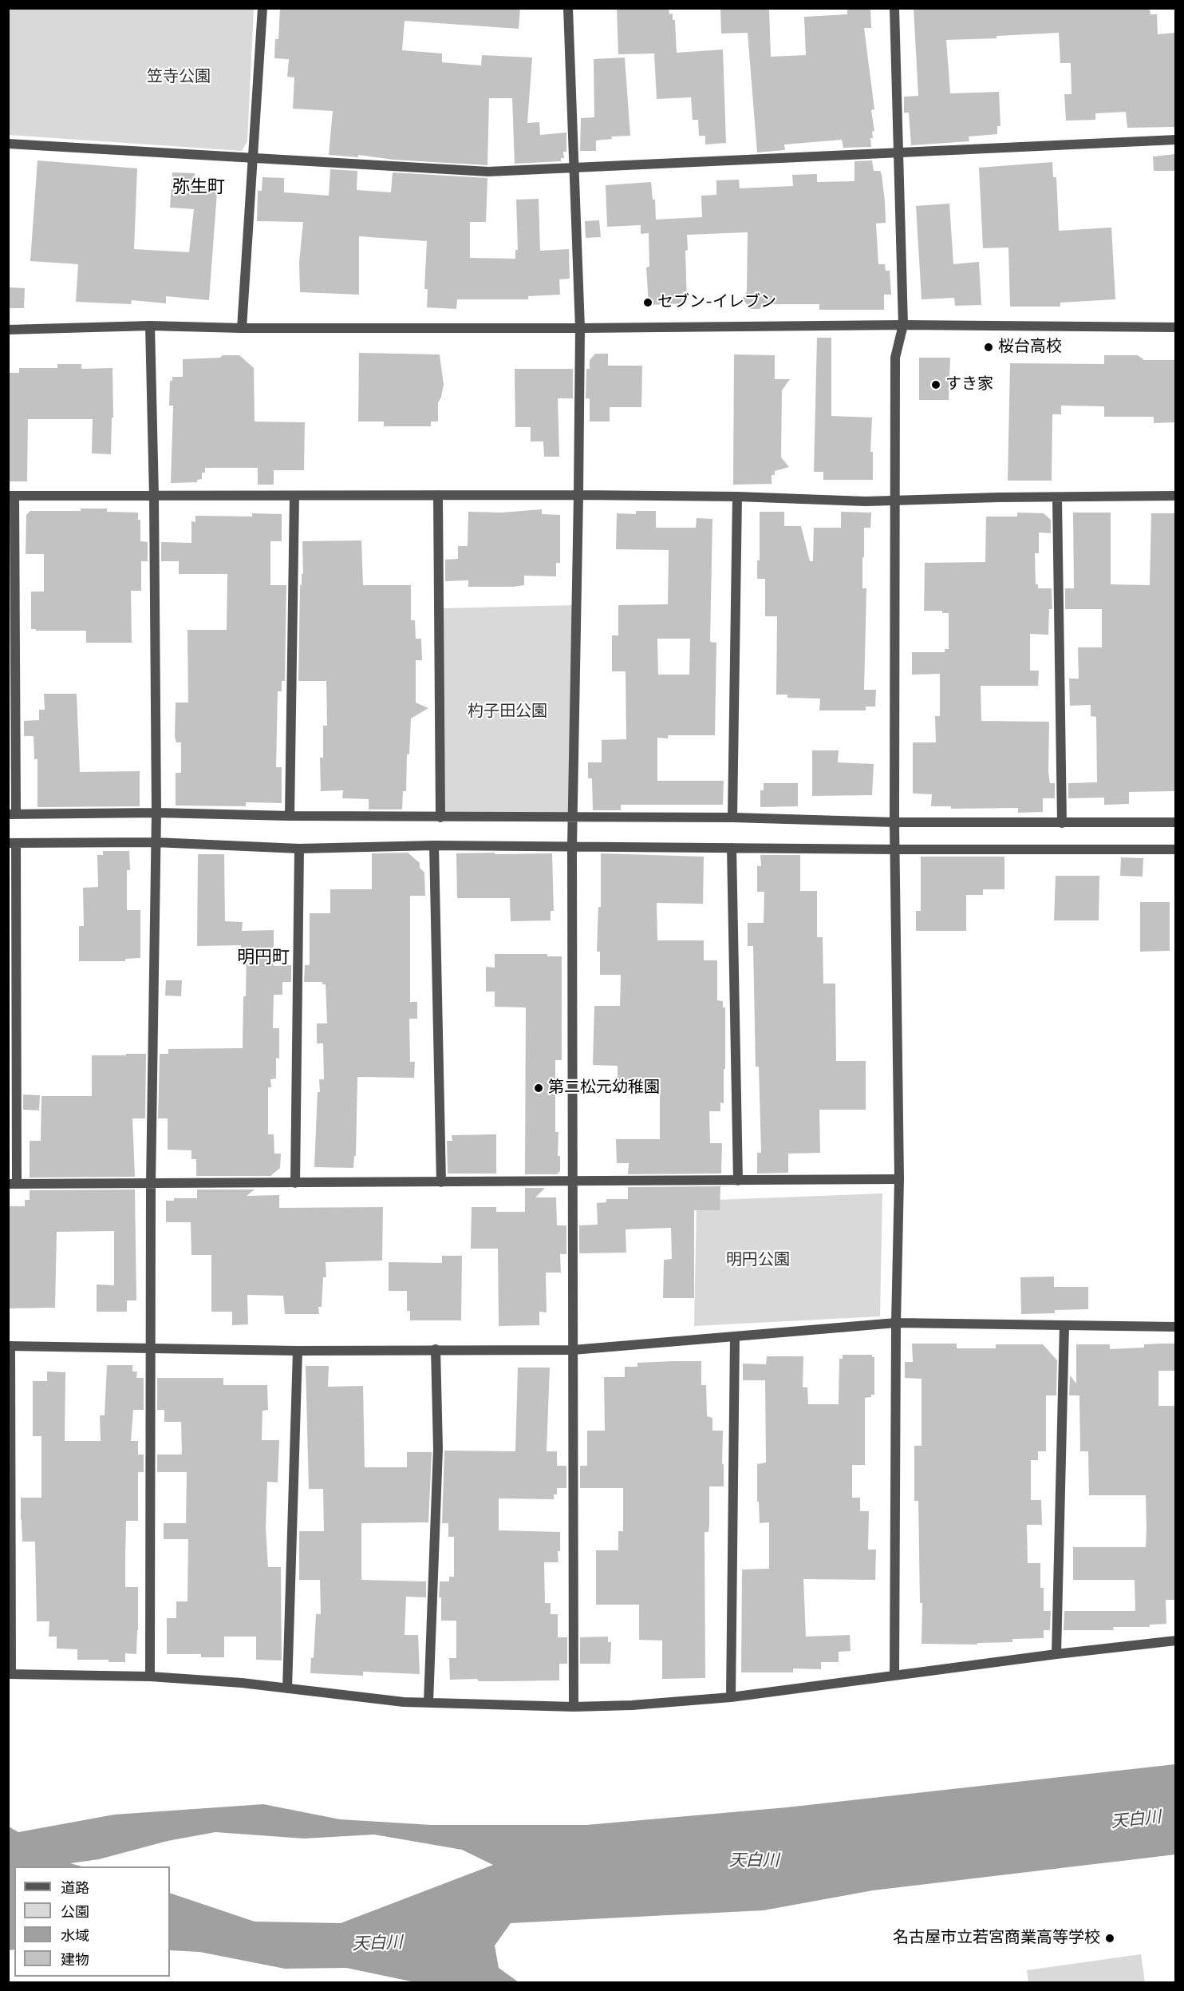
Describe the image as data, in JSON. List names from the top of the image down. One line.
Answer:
{"districts":["弥生町","明円町"],"water":["天白川"],"parks":["笠寺公園","杓子田公園","明円公園"],"places":["セブン-イレブン","桜台高校","すき家","第二松元幼稚園","名古屋市立若宮商業高等学校"],"legend":["道路","公園","水域","建物"]}
